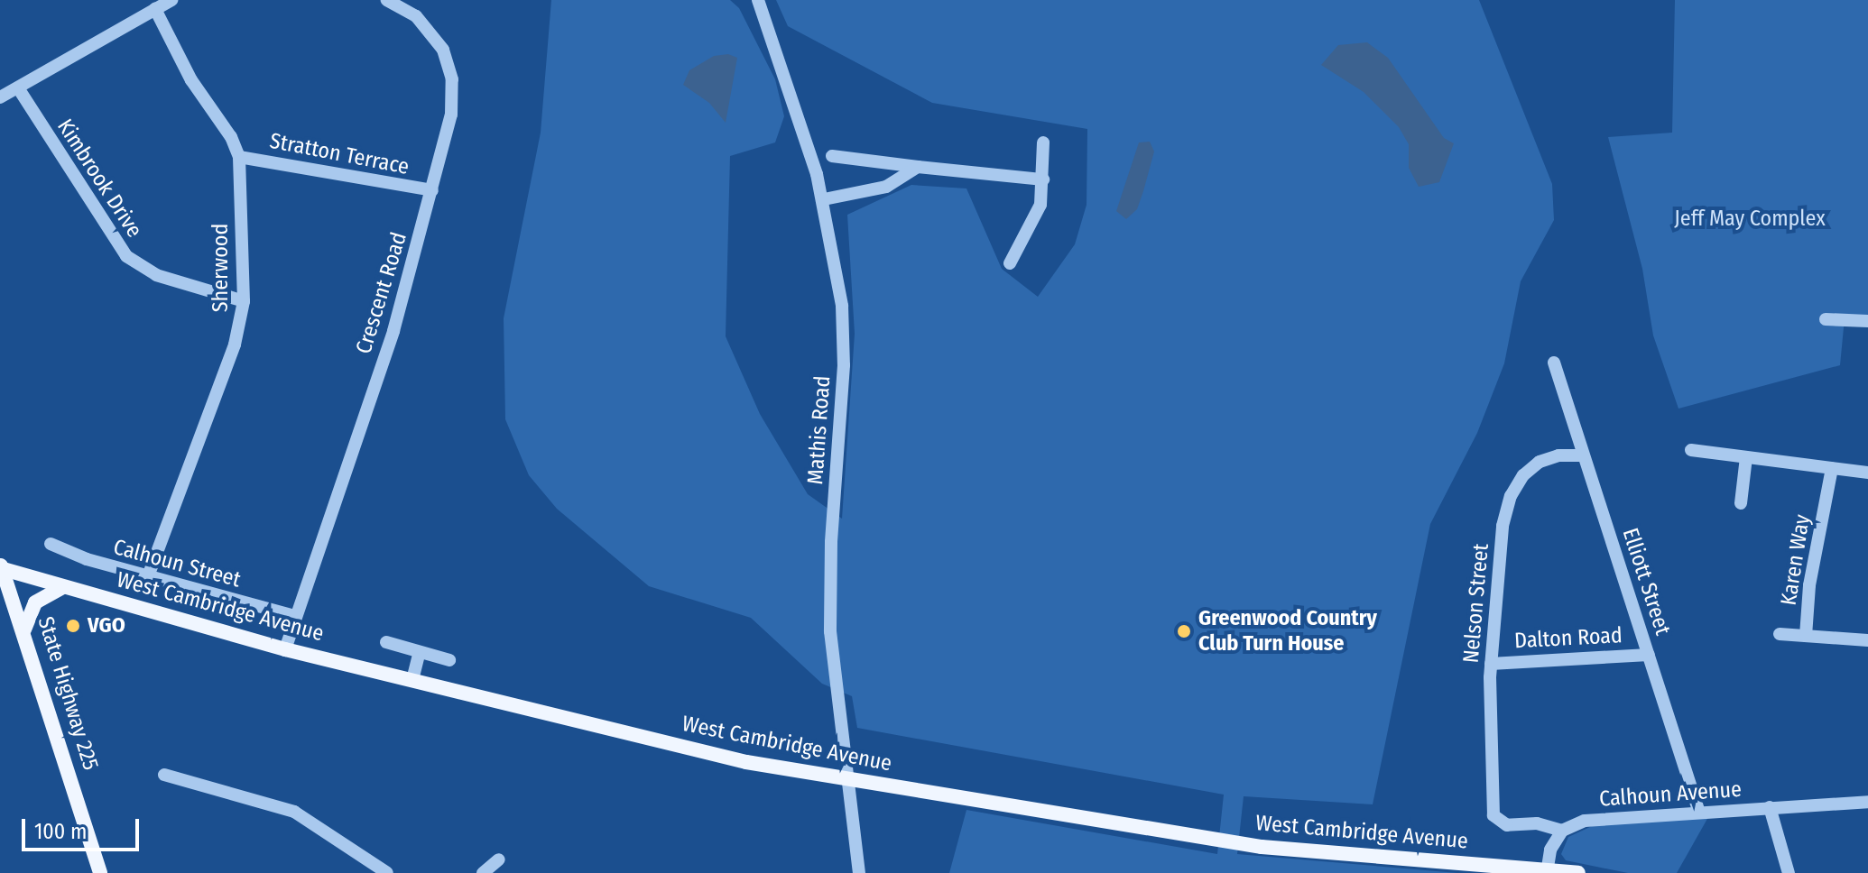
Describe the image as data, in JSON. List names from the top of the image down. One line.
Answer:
{"streets":{"main road":["West Cambridge Avenue","State Highway 225"],"street":["Stratton Terrace","Kimbrook Drive","Sherwood","Crescent Road","Mathis Road","Karen Way","Calhoun Street","Elliott Street","Nelson Street","Dalton Road","Calhoun Avenue"]},"crossings":[["Stratton Terrace","Sherwood"],["Stratton Terrace","Crescent Road"],["Kimbrook Drive","Sherwood"],["Sherwood","Calhoun Street"],["Crescent Road","Calhoun Street"],["Crescent Road","West Cambridge Avenue"],["Mathis Road","West Cambridge Avenue"],["Elliott Street","Nelson Street"],["Elliott Street","Dalton Road"],["Elliott Street","Calhoun Avenue"],["Nelson Street","Dalton Road"],["Nelson Street","Calhoun Avenue"],["West Cambridge Avenue","State Highway 225"]],"parks":["Jeff May Complex"],"places":["VGO","Greenwood Country Club Turn House"],"scale_bar":"100 m"}
